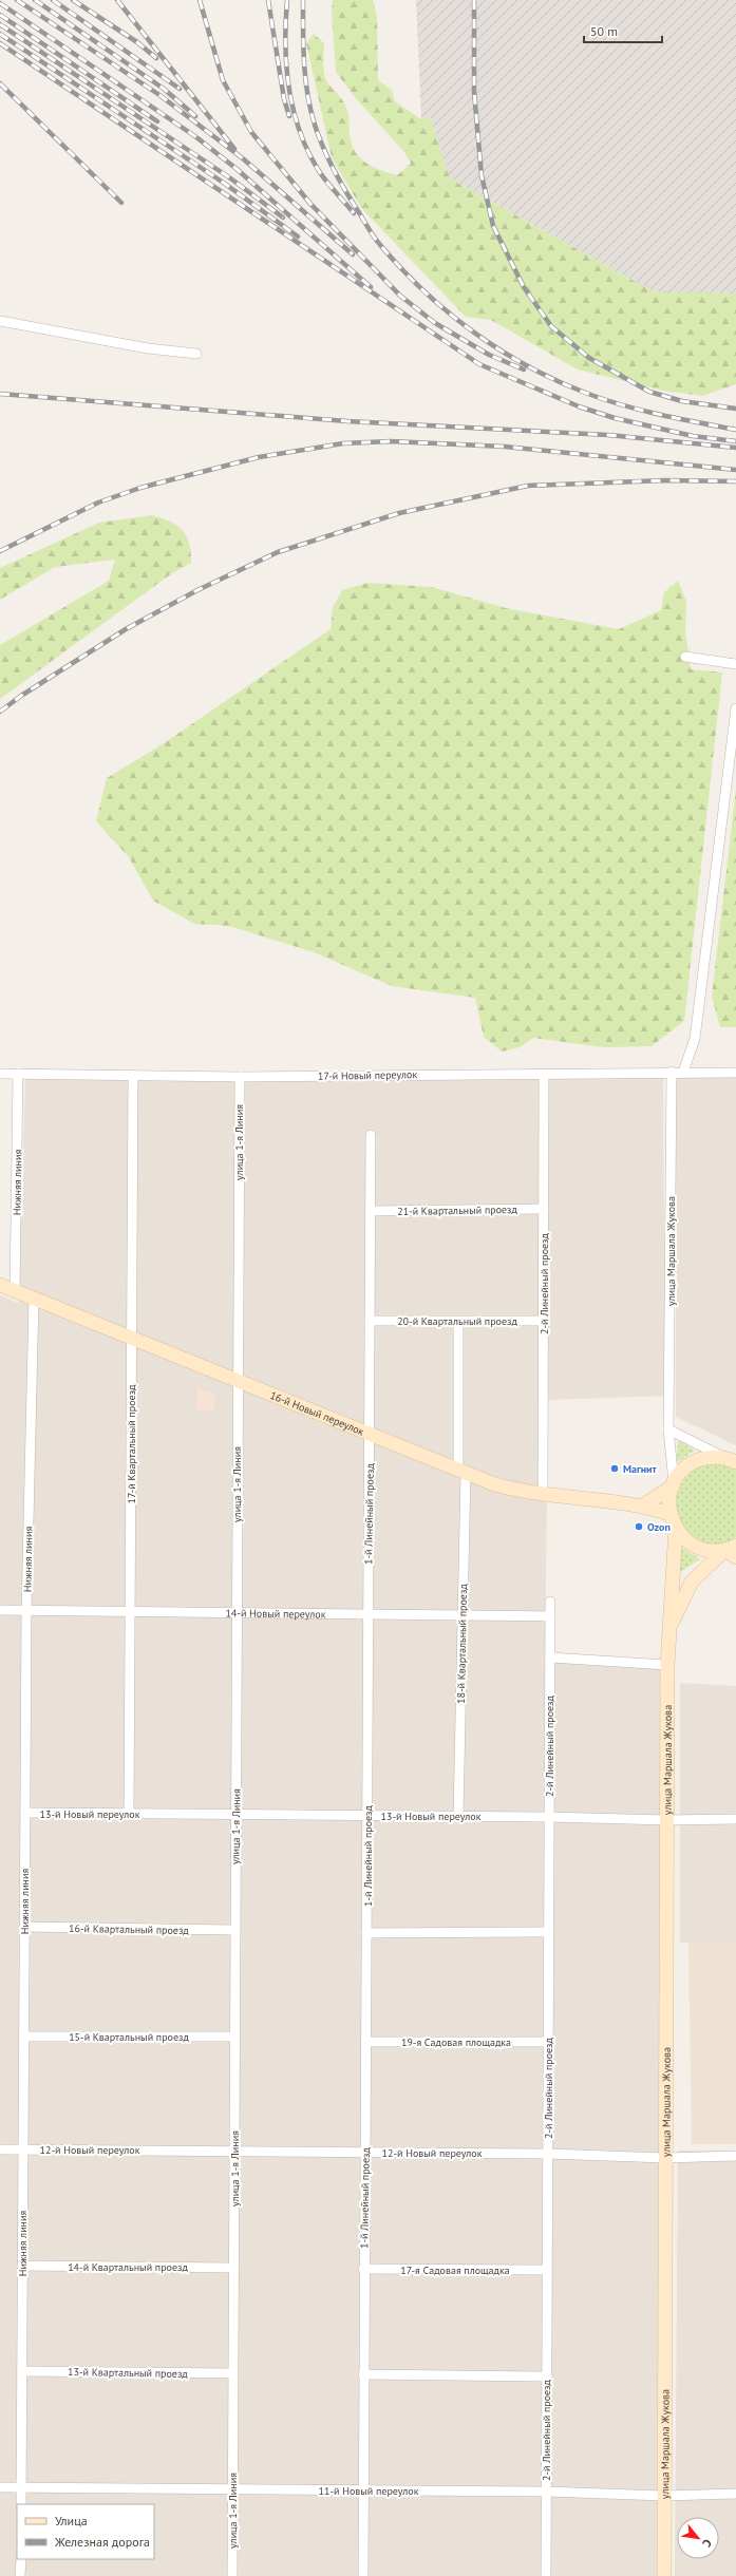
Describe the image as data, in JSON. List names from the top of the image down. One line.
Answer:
{"streets":{"main road":["улица Маршала Жукова","16-й Новый переулок"],"street":["17-й Новый переулок","улица 1-я Линия","Нижняя линия","21-й Квартальный проезд","2-й Линейный проезд","20-й Квартальный проезд","17-й Квартальный проезд","1-й Линейный проезд","14-й Новый переулок","18-й Квартальный проезд","13-й Новый переулок","16-й Квартальный проезд","15-й Квартальный проезд","19-я Садовая площадка","12-й Новый переулок","14-й Квартальный проезд","17-я Садовая площадка","13-й Квартальный проезд","11-й Новый переулок"]},"crossings":[["17-й Новый переулок","улица 1-я Линия"],["17-й Новый переулок","Нижняя линия"],["17-й Новый переулок","улица Маршала Жукова"],["17-й Новый переулок","2-й Линейный проезд"],["17-й Новый переулок","17-й Квартальный проезд"],["улица 1-я Линия","16-й Новый переулок"],["улица 1-я Линия","14-й Новый переулок"],["улица 1-я Линия","13-й Новый переулок"],["улица 1-я Линия","16-й Квартальный проезд"],["улица 1-я Линия","15-й Квартальный проезд"],["улица 1-я Линия","12-й Новый переулок"],["улица 1-я Линия","14-й Квартальный проезд"],["улица 1-я Линия","13-й Квартальный проезд"],["улица 1-я Линия","11-й Новый переулок"],["Нижняя линия","16-й Новый переулок"],["Нижняя линия","14-й Новый переулок"],["Нижняя линия","13-й Новый переулок"],["Нижняя линия","16-й Квартальный проезд"],["Нижняя линия","15-й Квартальный проезд"],["Нижняя линия","12-й Новый переулок"],["Нижняя линия","14-й Квартальный проезд"],["Нижняя линия","13-й Квартальный проезд"],["Нижняя линия","11-й Новый переулок"],["21-й Квартальный проезд","2-й Линейный проезд"],["21-й Квартальный проезд","1-й Линейный проезд"],["улица Маршала Жукова","13-й Новый переулок"],["улица Маршала Жукова","12-й Новый переулок"],["улица Маршала Жукова","11-й Новый переулок"],["2-й Линейный проезд","20-й Квартальный проезд"],["2-й Линейный проезд","16-й Новый переулок"],["2-й Линейный проезд","14-й Новый переулок"],["2-й Линейный проезд","13-й Новый переулок"],["2-й Линейный проезд","19-я Садовая площадка"],["2-й Линейный проезд","12-й Новый переулок"],["2-й Линейный проезд","17-я Садовая площадка"],["2-й Линейный проезд","11-й Новый переулок"],["20-й Квартальный проезд","1-й Линейный проезд"],["20-й Квартальный проезд","18-й Квартальный проезд"],["16-й Новый переулок","17-й Квартальный проезд"],["16-й Новый переулок","1-й Линейный проезд"],["16-й Новый переулок","18-й Квартальный проезд"],["17-й Квартальный проезд","14-й Новый переулок"],["17-й Квартальный проезд","13-й Новый переулок"],["1-й Линейный проезд","14-й Новый переулок"],["1-й Линейный проезд","13-й Новый переулок"],["1-й Линейный проезд","19-я Садовая площадка"],["1-й Линейный проезд","12-й Новый переулок"],["1-й Линейный проезд","17-я Садовая площадка"],["1-й Линейный проезд","11-й Новый переулок"],["14-й Новый переулок","18-й Квартальный проезд"],["18-й Квартальный проезд","13-й Новый переулок"]],"places":["Магнит","Ozon"],"legend":["Улица","Железная дорога"],"scale_bar":"50 m","north":"bottom right"}
